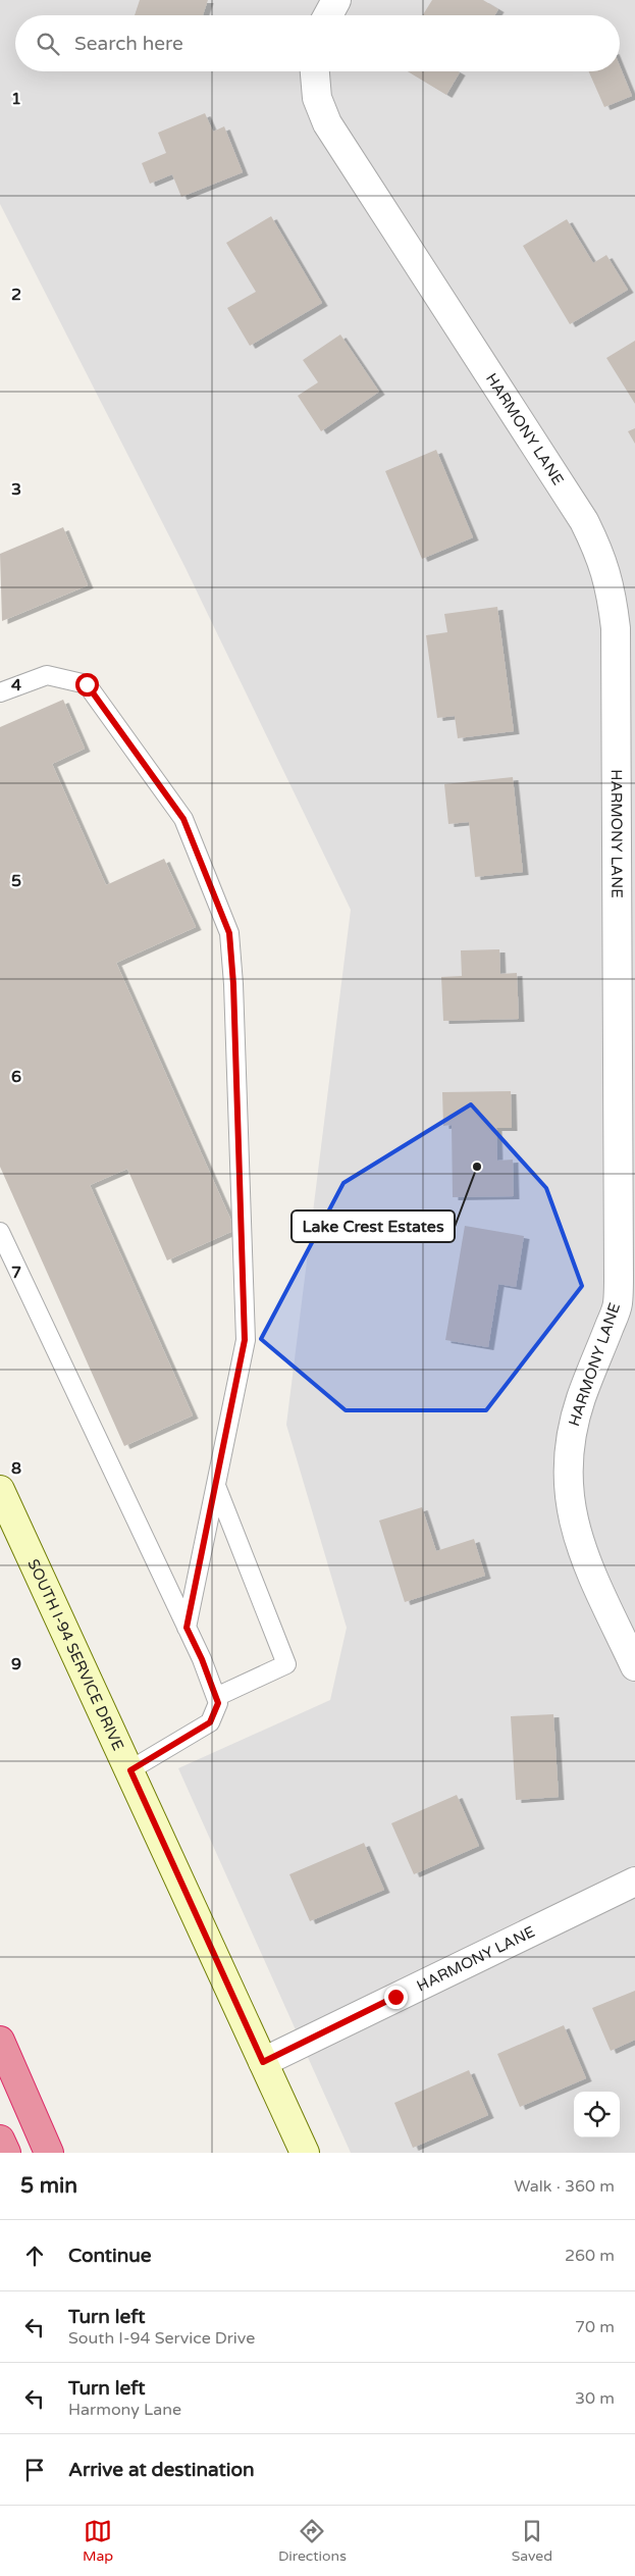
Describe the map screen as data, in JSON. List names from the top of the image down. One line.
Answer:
{"streets":{"street":["HARMONY LANE","SOUTH I-94 SERVICE DRIVE"]},"crossings":[["HARMONY LANE","SOUTH I-94 SERVICE DRIVE"]],"places":["Lake Crest Estates"],"page":{"search":"Search here","heading":["5 min","Walk · 360 m"],"list":[["Continue","260 m"],["Turn left","South I-94 Service Drive","70 m"],["Turn left","Harmony Lane","30 m"],"Arrive at destination"],"nav":["Map","Directions","Saved"]},"grid":{"rows":["1","2","3","4","5","6","7","8","9"]}}
